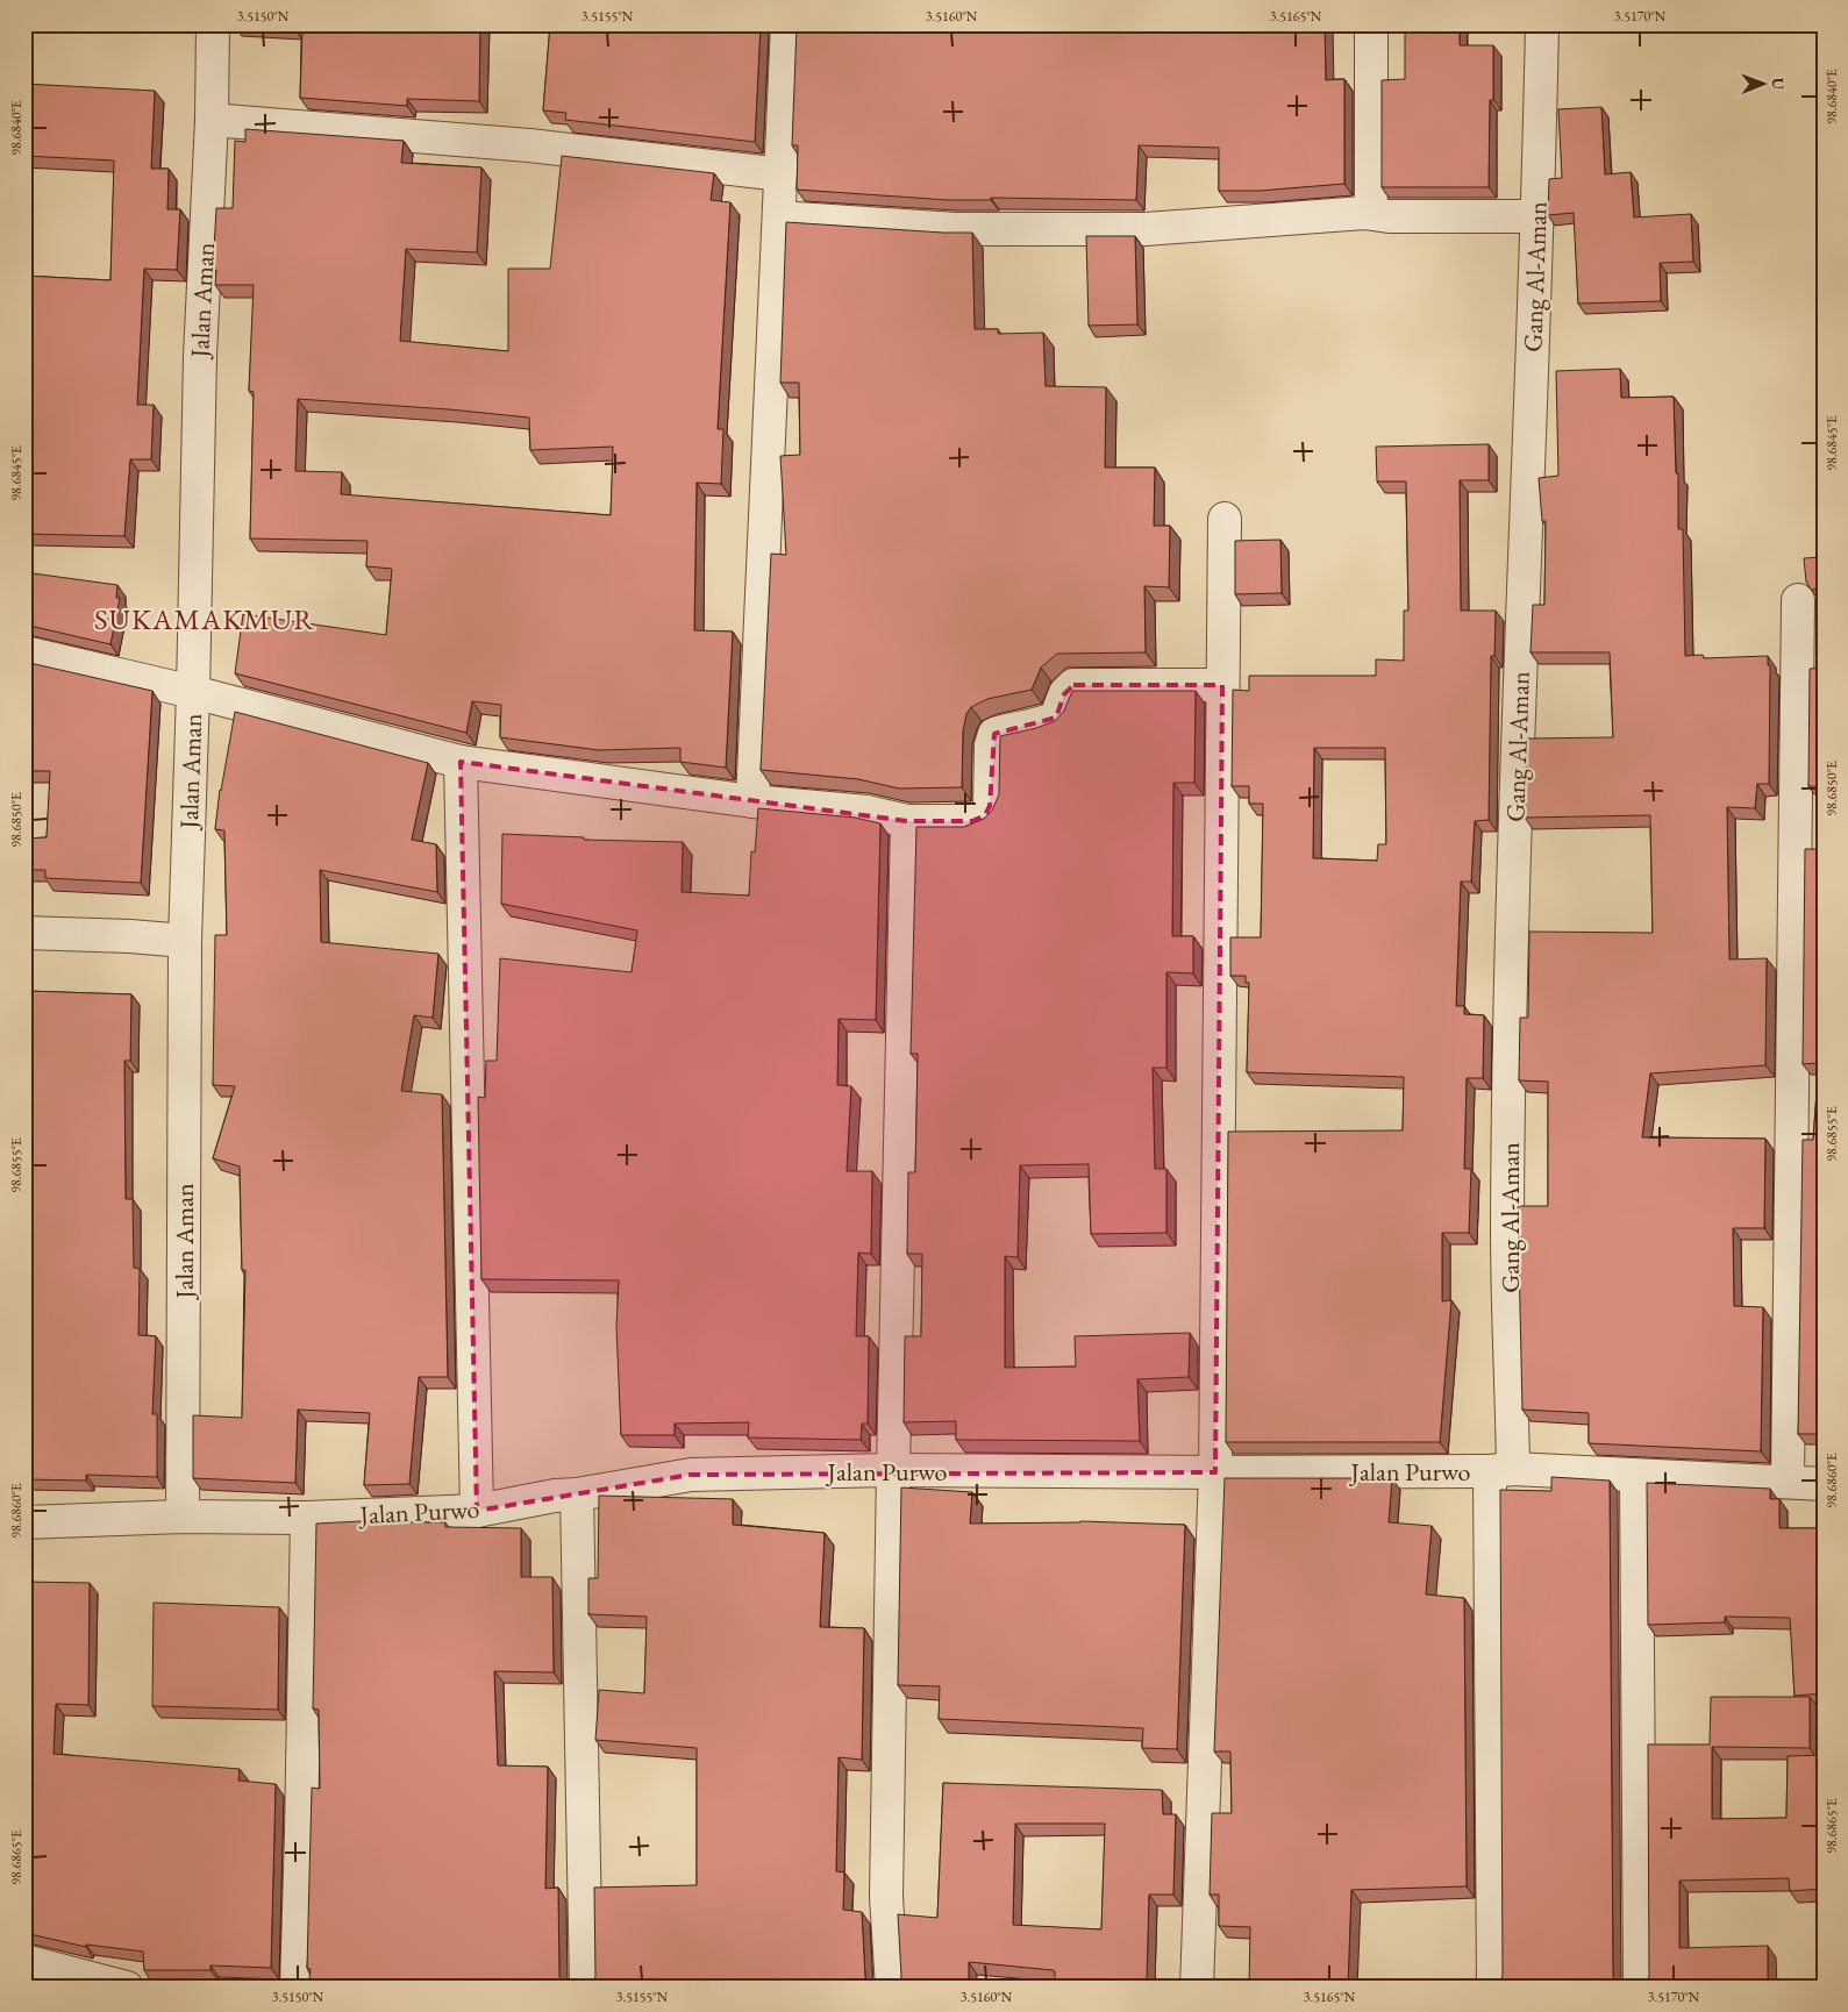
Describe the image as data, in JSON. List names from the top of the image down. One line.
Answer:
{"streets":{"street":["Gang Al-Aman","Jalan Aman","Jalan Purwo"]},"crossings":[["Gang Al-Aman","Jalan Purwo"],["Jalan Aman","Jalan Purwo"]],"districts":["SUKAMAKMUR"],"north":"right","coordinates":["3.5150°N","3.5155°N","3.5160°N","3.5165°N","3.5170°N","98.6840°E","98.6845°E","98.6850°E","98.6855°E","98.6860°E","98.6865°E"]}
